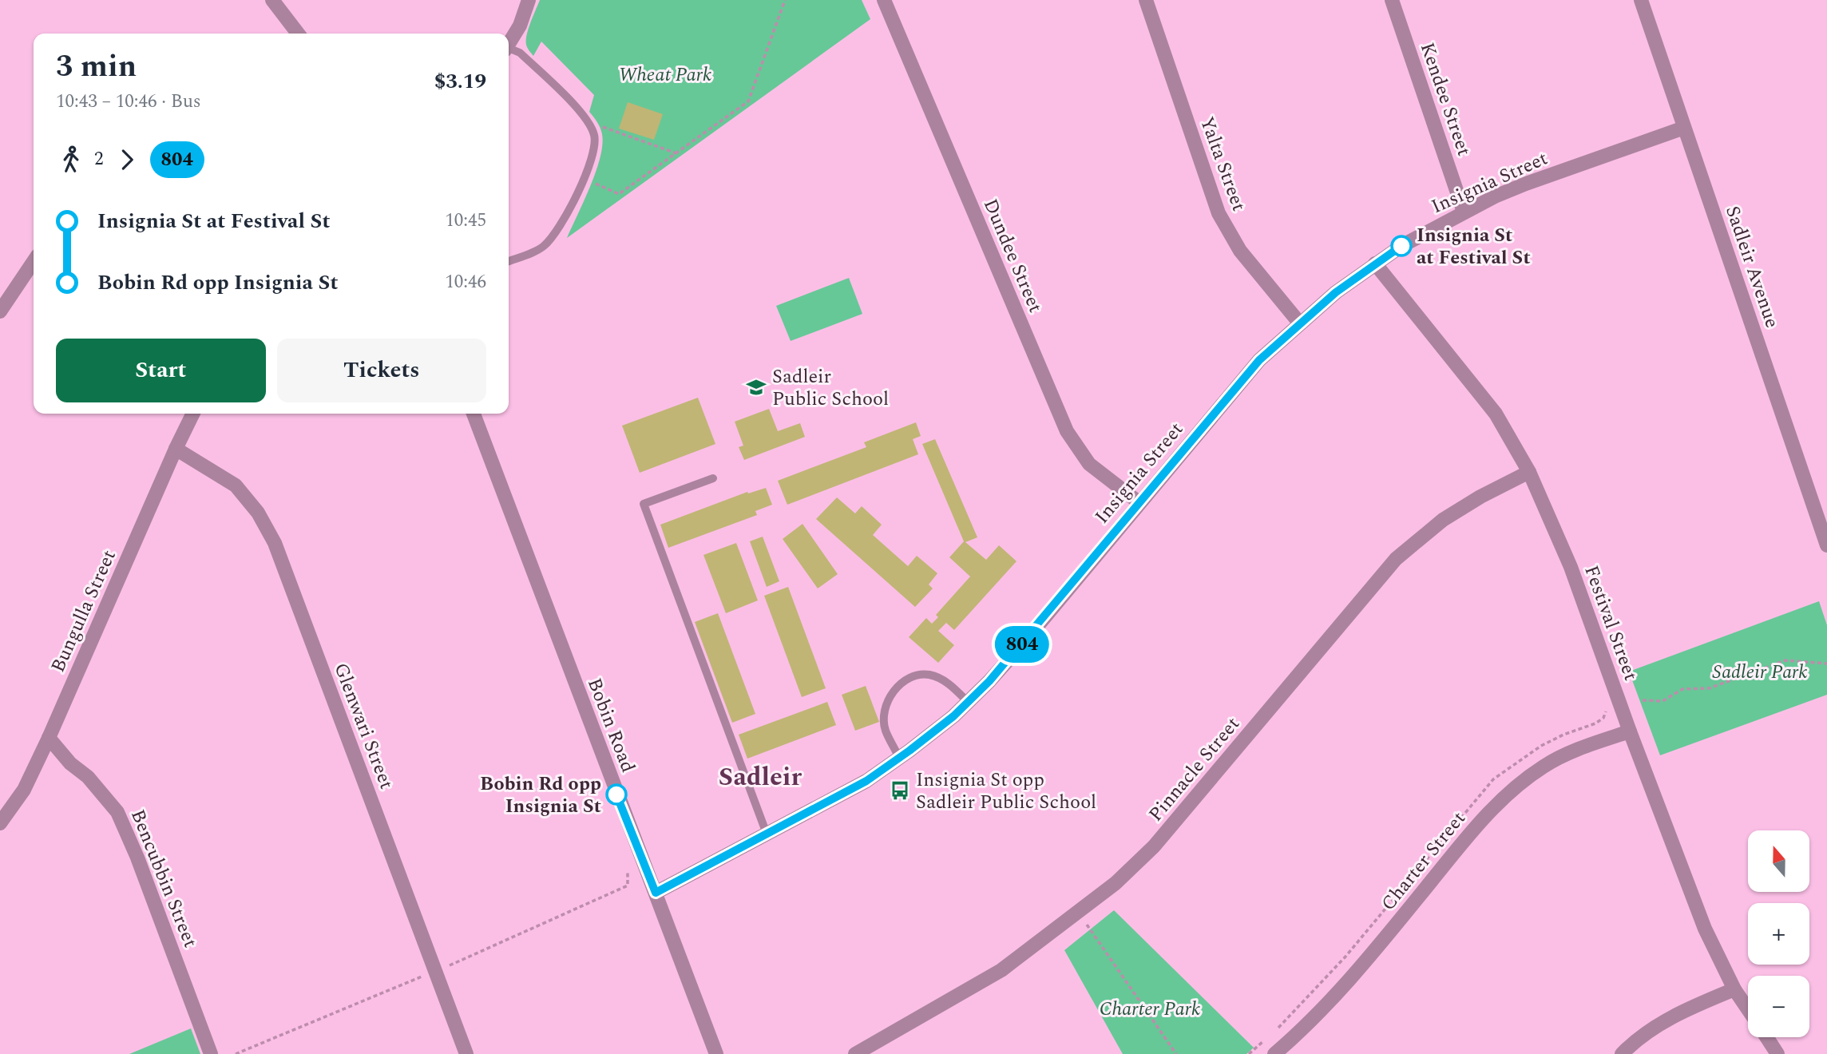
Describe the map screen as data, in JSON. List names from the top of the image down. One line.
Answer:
{"streets":{"street":["Kendee Street","Yalta Street","Insignia Street","Dundee Street","Sadleir Avenue","Bungulla Street","Festival Street","Bobin Road","Glenwari Street","Pinnacle Street","Charter Street","Bencubbin Street"]},"crossings":[["Kendee Street","Insignia Street"],["Yalta Street","Insignia Street"],["Insignia Street","Dundee Street"],["Insignia Street","Sadleir Avenue"],["Insignia Street","Festival Street"],["Insignia Street","Bobin Road"],["Bungulla Street","Glenwari Street"],["Bungulla Street","Bencubbin Street"],["Festival Street","Pinnacle Street"],["Festival Street","Charter Street"]],"districts":["Sadleir"],"parks":["Wheat Park","Sadleir Park","Charter Park"],"places":{"other":["Insignia St at Festival St","Bobin Rd opp Insignia St"],"school or university":["Sadleir Public School"],"bus stop":["Insignia St opp Sadleir Public School"]},"lines":["bus line 804"],"north":"top","page":{"on_map":"804","heading":["3 min","10:43 – 10:46 · Bus","$3.19"],"legs":["2","804"],"list":[{"name":"Insignia St at Festival St","value":"10:45"},{"name":"Bobin Rd opp Insignia St","value":"10:46"}],"buttons":["Start","Tickets"],"map_buttons":["+","−"]}}
